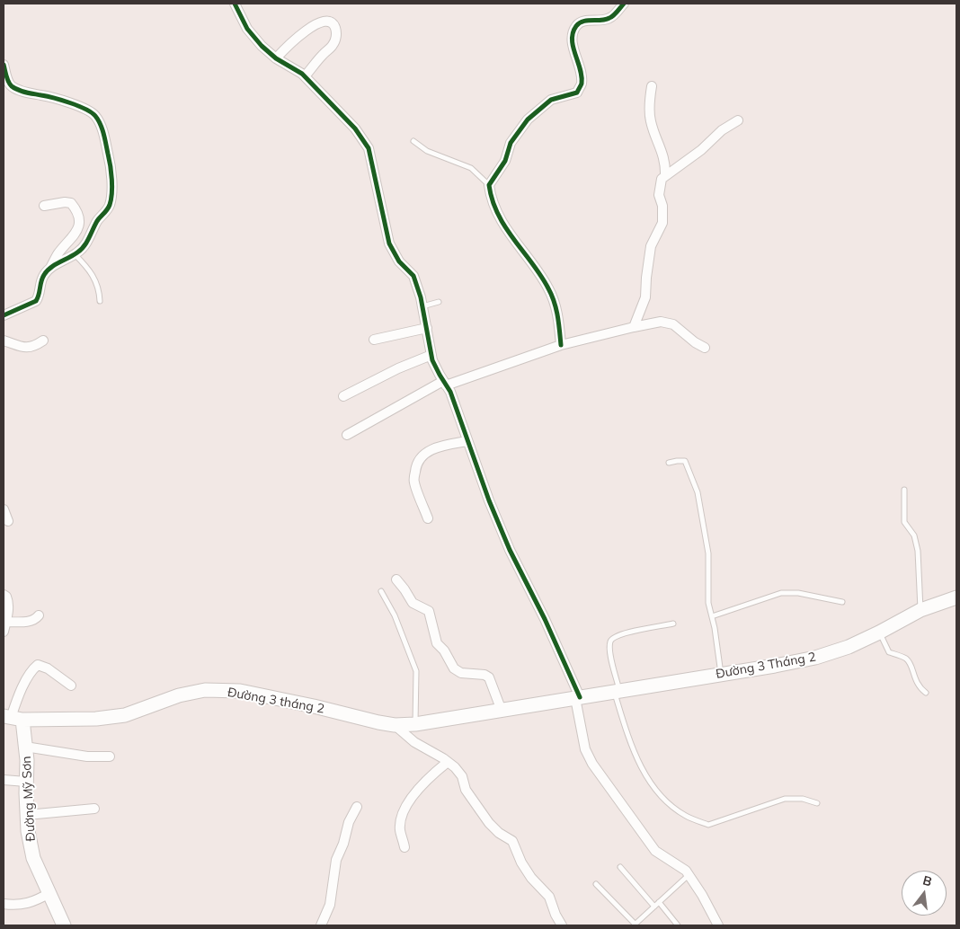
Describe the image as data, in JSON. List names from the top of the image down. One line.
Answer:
{"streets":{"main road":["Đường 3 Tháng 2","Đường 3 tháng 2","Đường Mỹ Sơn"]},"crossings":[["Đường 3 Tháng 2","Đường 3 tháng 2"],["Đường 3 tháng 2","Đường Mỹ Sơn"]],"north":"top"}
